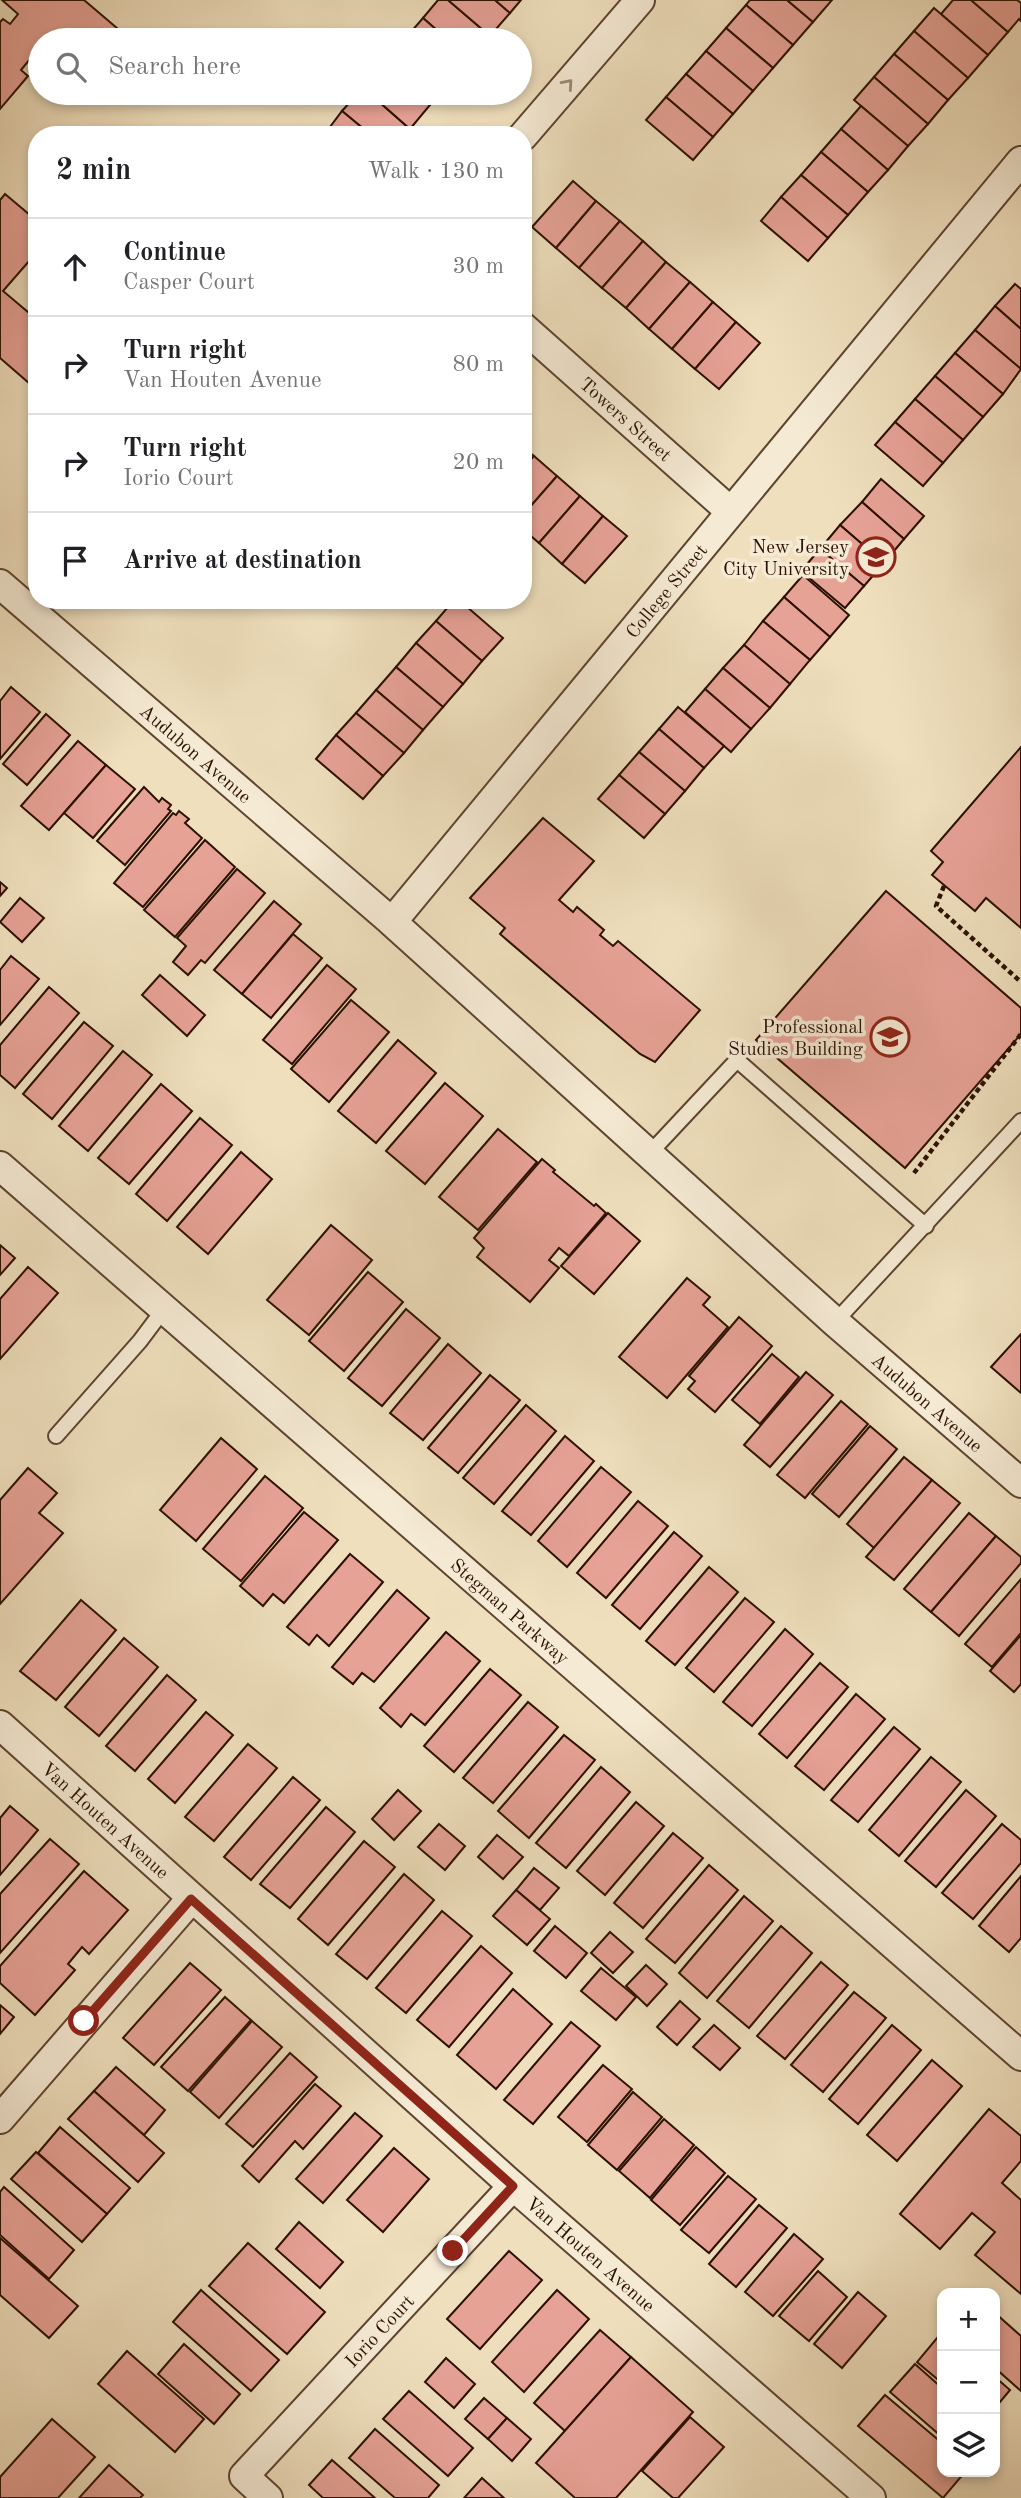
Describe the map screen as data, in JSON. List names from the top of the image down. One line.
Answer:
{"streets":{"street":["Towers Street","College Street","Audubon Avenue","Stegman Parkway","Van Houten Avenue","Iorio Court"]},"crossings":[["Towers Street","College Street"],["College Street","Audubon Avenue"],["Van Houten Avenue","Iorio Court"]],"places":{"school or university":["New Jersey City University","Professional Studies Building"]},"page":{"search":"Search here","heading":["2 min","Walk · 130 m"],"list":[["Continue","Casper Court","30 m"],["Turn right","Van Houten Avenue","80 m"],["Turn right","Iorio Court","20 m"],"Arrive at destination"],"map_buttons":["+","−"]}}
